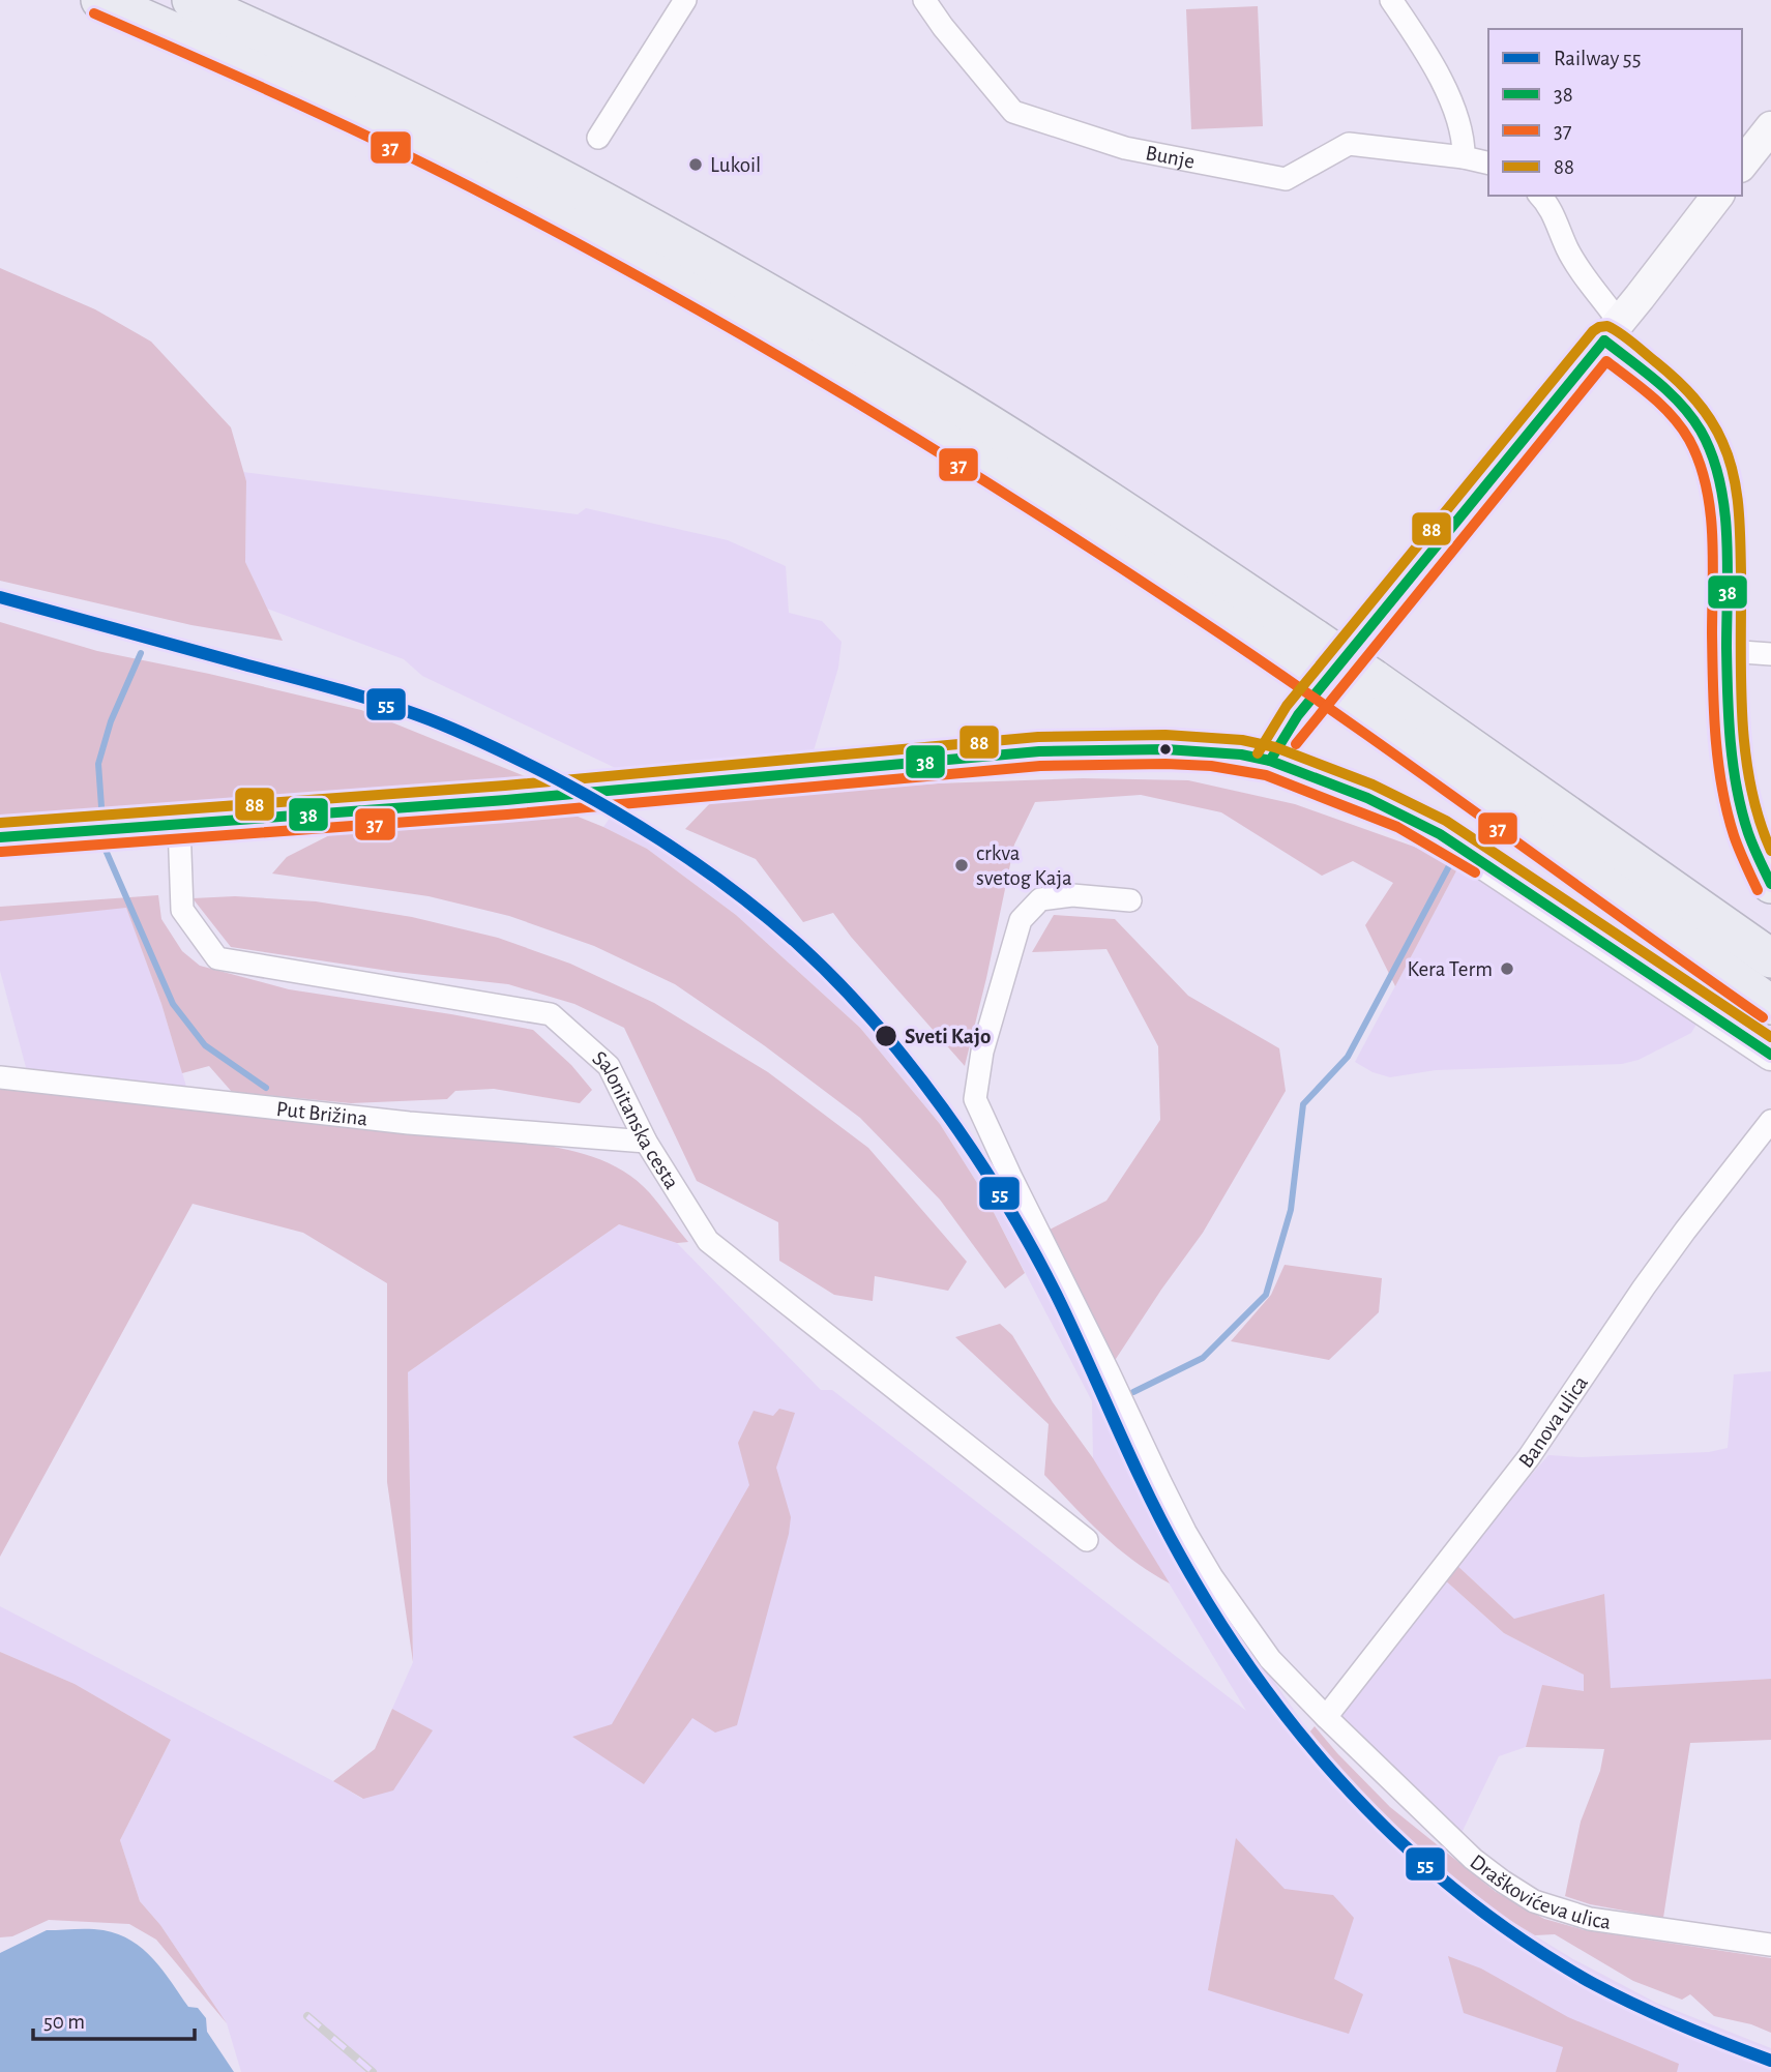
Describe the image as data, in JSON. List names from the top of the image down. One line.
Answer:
{"streets":{"street":["Bunje","Put Brižina","Salonitanska cesta","Banova ulica","Draškovićeva ulica"]},"crossings":[["Put Brižina","Salonitanska cesta"],["Banova ulica","Draškovićeva ulica"]],"places":["Lukoil","crkva svetog Kaja","Kera Term","Sveti Kajo"],"lines":["transit line 37","transit line 88","transit line 38","rail line 55"],"legend":["Railway 55","38","37","88"],"scale_bar":"50 m"}
